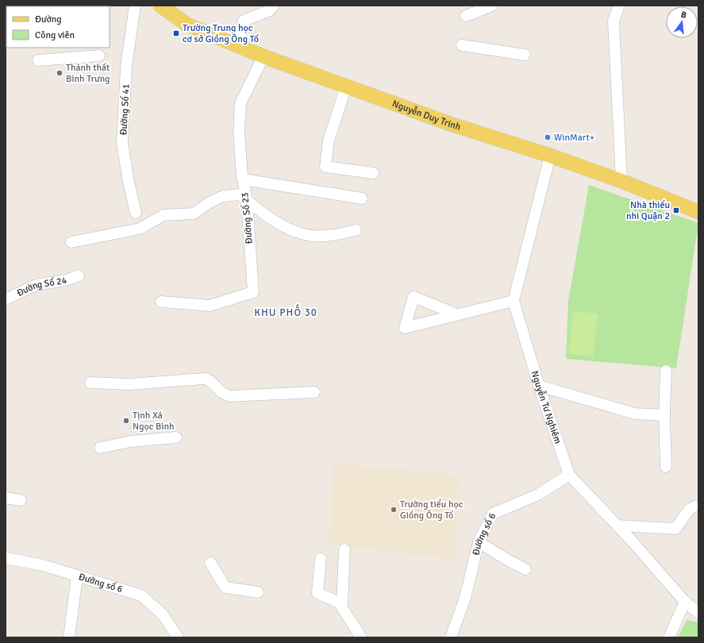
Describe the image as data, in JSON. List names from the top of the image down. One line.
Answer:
{"streets":{"main road":["Nguyễn Duy Trinh"],"street":["Đường Số 41","Đường Số 23","Đường Số 24","Nguyễn Tư Nghiêm","Đường số 6"]},"crossings":[["Nguyễn Duy Trinh","Đường Số 23"],["Nguyễn Duy Trinh","Nguyễn Tư Nghiêm"],["Nguyễn Tư Nghiêm","Đường số 6"]],"districts":["KHU PHỐ 30"],"places":{"transit":["Trường Trung học cơ sở Giồng Ông Tố","Nhà thiếu nhi Quận 2"],"other":["Thánh thất Bình Trưng","WinMart+","Tịnh Xá Ngọc Bình","Trường tiểu học Giồng Ông Tố"]},"legend":["Đường","Công viên"],"north":"top"}
